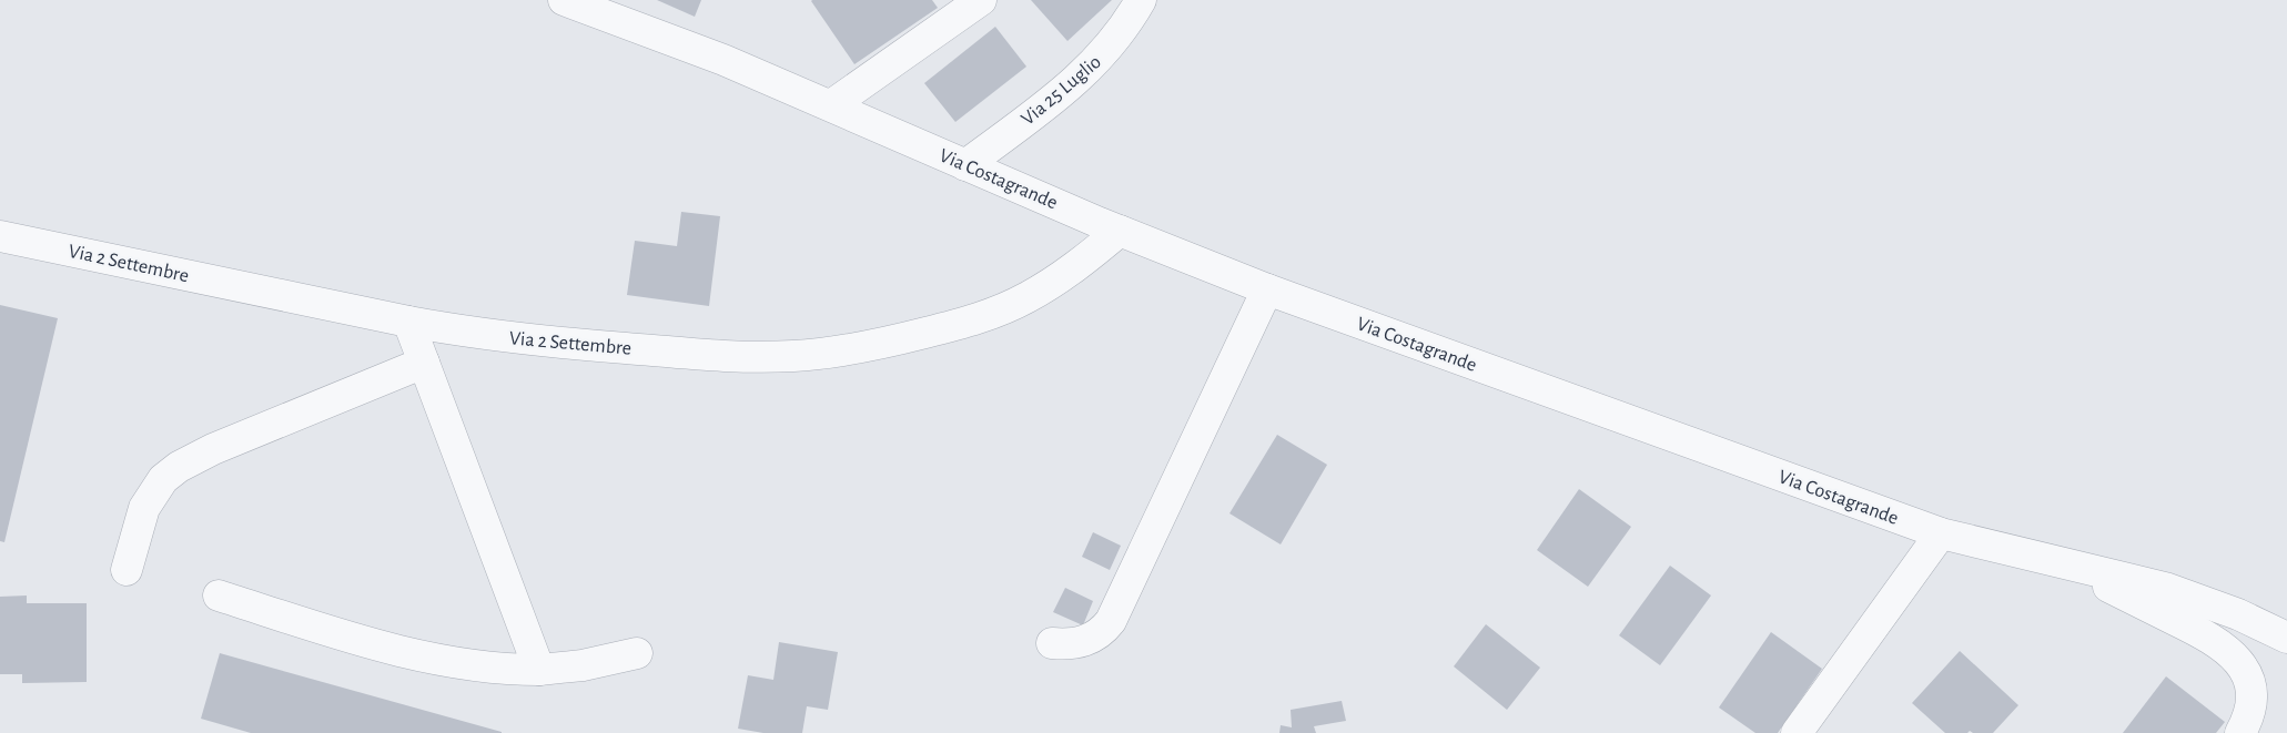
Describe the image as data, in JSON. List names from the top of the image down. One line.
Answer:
{"streets":{"street":["Via 25 Luglio","Via Costagrande","Via 2 Settembre"]},"crossings":[["Via 25 Luglio","Via Costagrande"],["Via Costagrande","Via 2 Settembre"]]}
